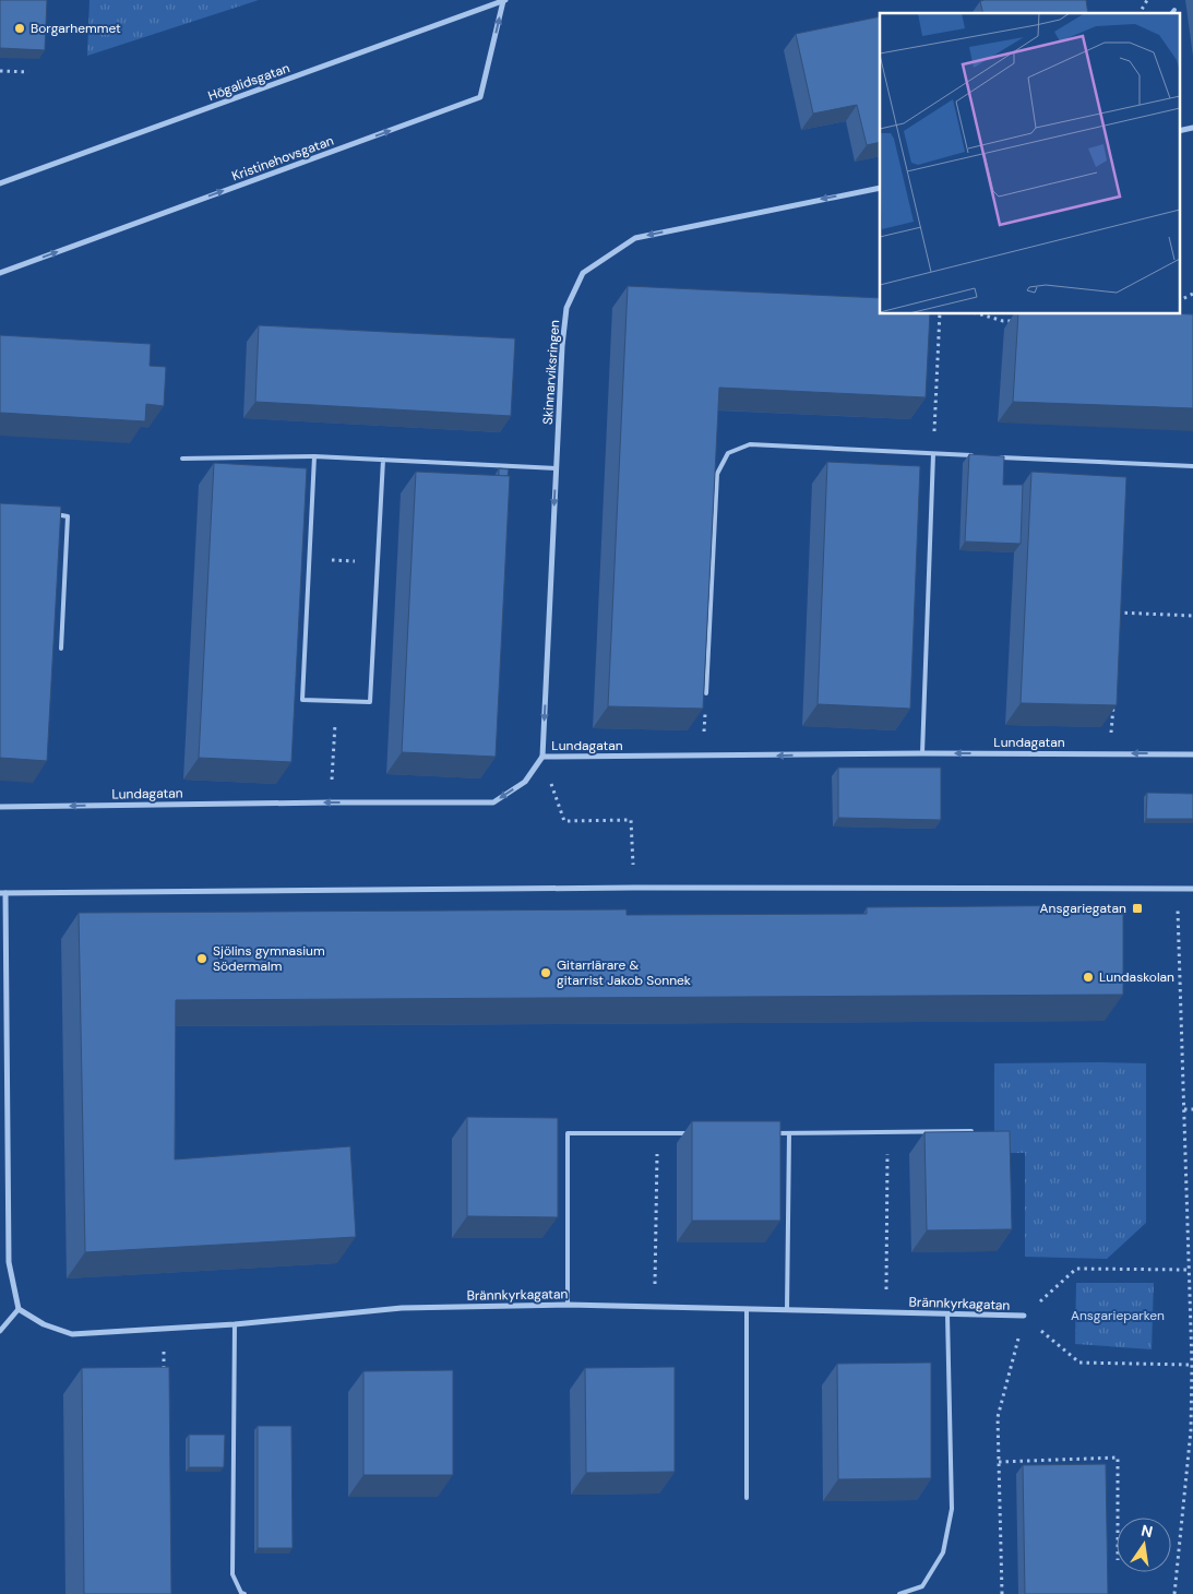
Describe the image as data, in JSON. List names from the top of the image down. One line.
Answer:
{"streets":{"street":["Högalidsgatan","Kristinehovsgatan","Skinnarviksringen","Lundagatan","Brännkyrkagatan"]},"crossings":[["Högalidsgatan","Kristinehovsgatan"],["Skinnarviksringen","Lundagatan"]],"one_way":["Kristinehovsgatan","Skinnarviksringen","Lundagatan"],"parks":["Ansgarieparken"],"places":{"other":["Borgarhemmet","Sjölins gymnasium Södermalm","Gitarrlärare & gitarrist Jakob Sonnek","Lundaskolan"],"transit":["Ansgariegatan"]},"north":"top"}
